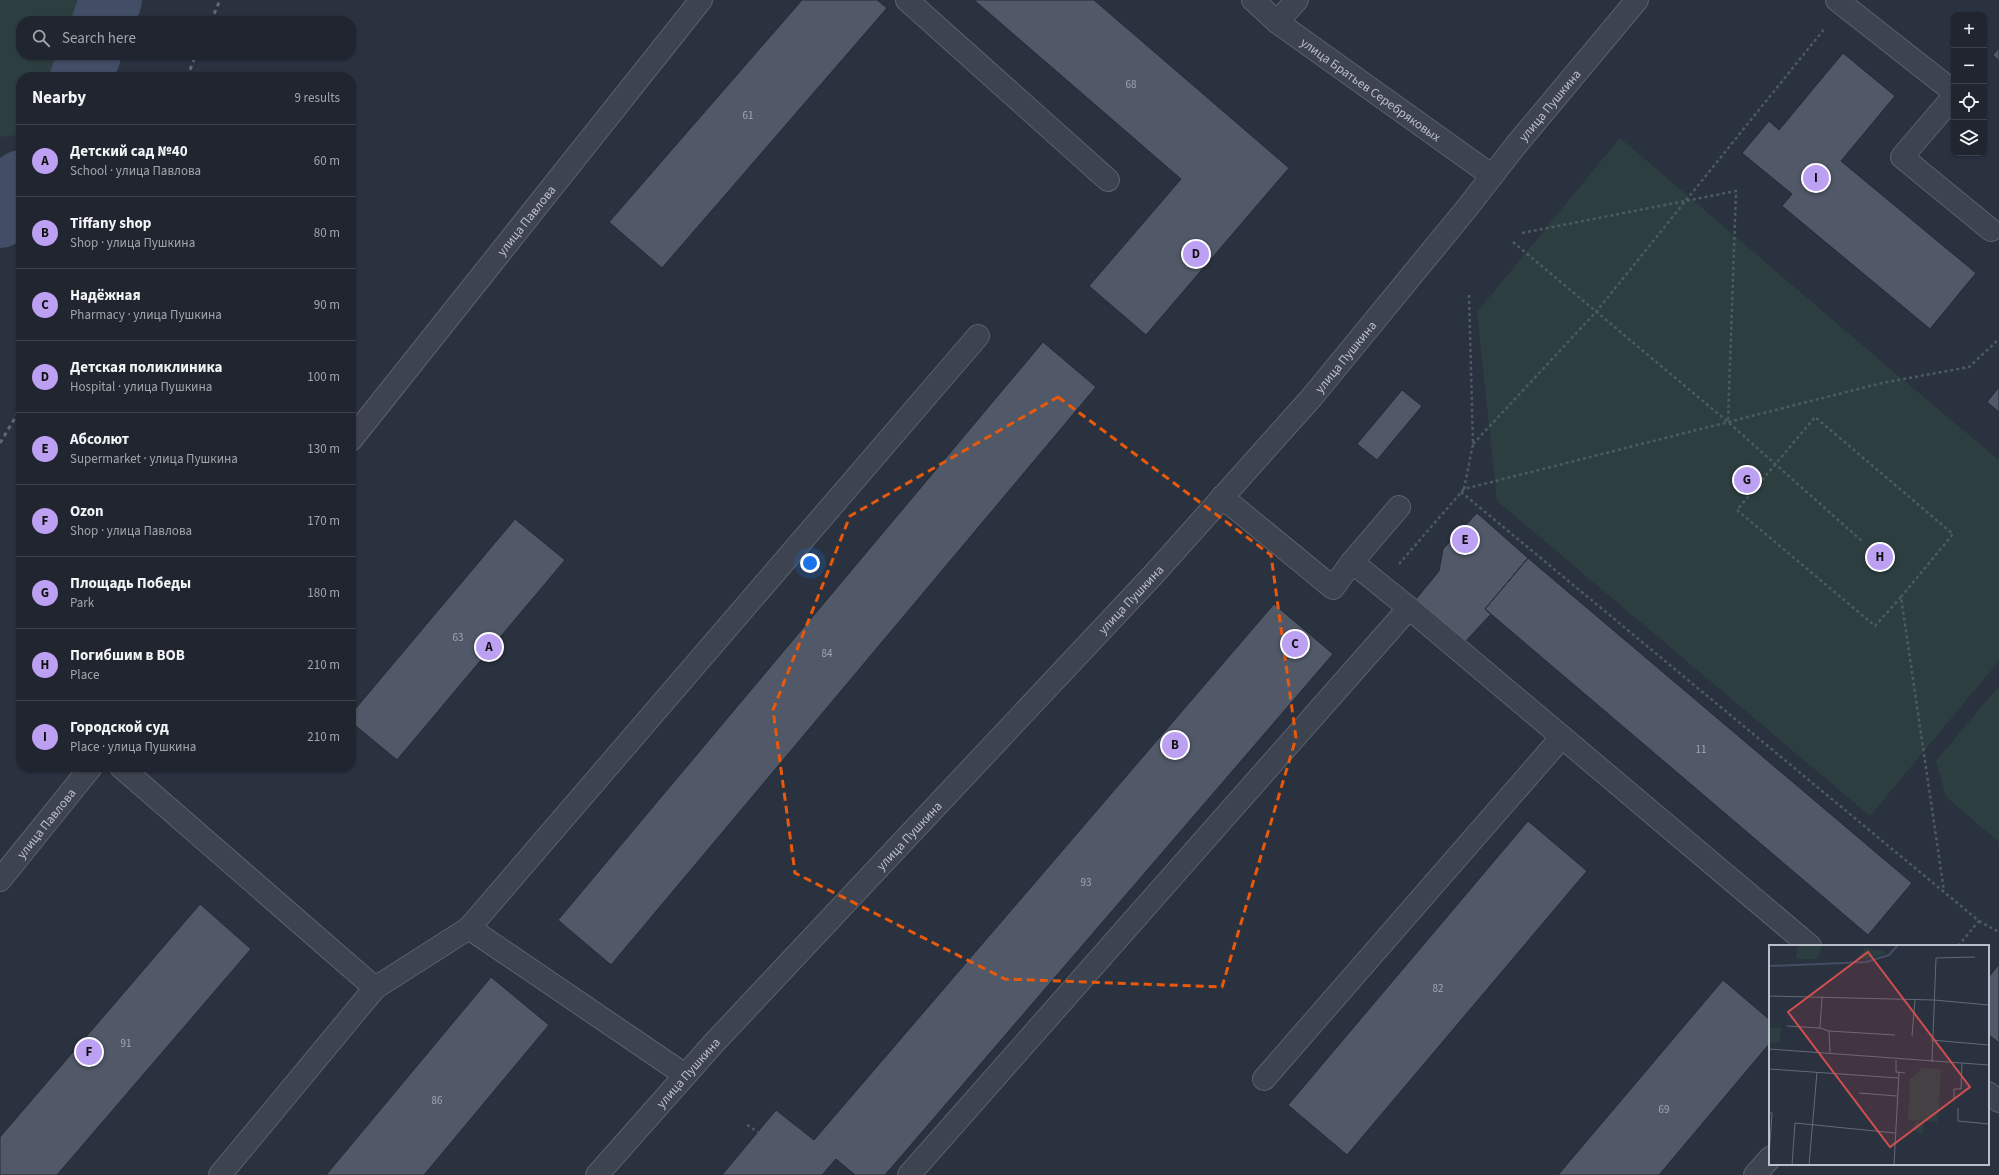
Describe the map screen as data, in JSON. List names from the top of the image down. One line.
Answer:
{"streets":{"street":["улица Братьев Серебряковых","улица Пушкина","улица Павлова"]},"crossings":[["улица Братьев Серебряковых","улица Пушкина"]],"house_numbers":["68","61","63","84","11","93","82","91","86","69"],"page":{"map_buttons":["+","−"],"search":"Search here","heading":["Nearby","9 results"],"list":[{"mark":"A","name":"Детский сад №40","note":"School · улица Павлова","value":"60 m"},{"mark":"B","name":"Tiffany shop","note":"Shop · улица Пушкина","value":"80 m"},{"mark":"C","name":"Надёжная","note":"Pharmacy · улица Пушкина","value":"90 m"},{"mark":"D","name":"Детская поликлиника","note":"Hospital · улица Пушкина","value":"100 m"},{"mark":"E","name":"Абсолют","note":"Supermarket · улица Пушкина","value":"130 m"},{"mark":"F","name":"Ozon","note":"Shop · улица Павлова","value":"170 m"},{"mark":"G","name":"Площадь Победы","note":"Park","value":"180 m"},{"mark":"H","name":"Погибшим в ВОВ","note":"Place","value":"210 m"},{"mark":"I","name":"Городской суд","note":"Place · улица Пушкина","value":"210 m"}],"pins":["I","D","G","E","H","C","A","B","F"]}}
